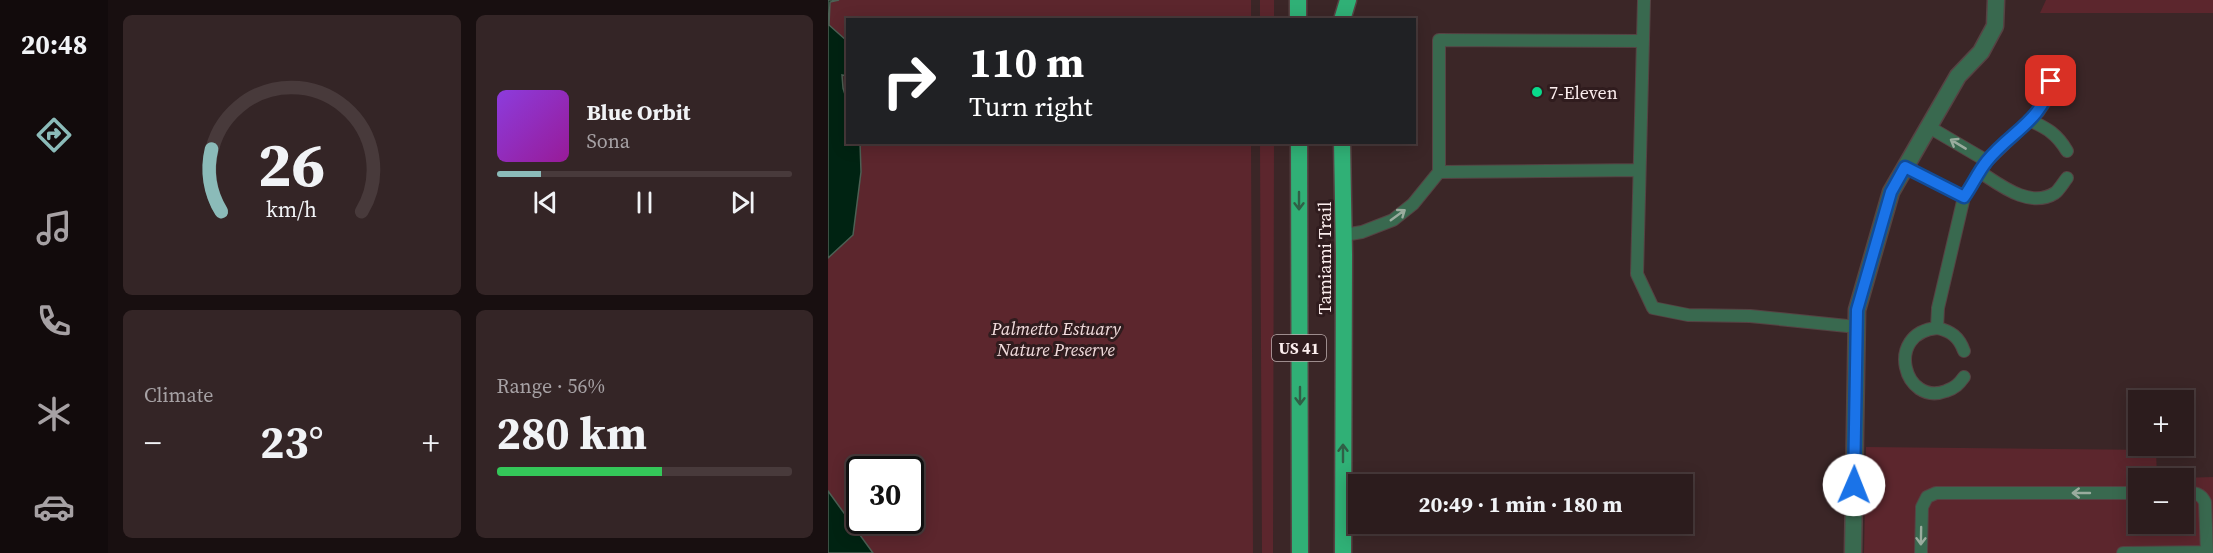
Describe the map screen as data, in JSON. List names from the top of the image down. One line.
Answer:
{"streets":{"highway":["Tamiami Trail","US 41"]},"parks":["Palmetto Estuary Nature Preserve"],"places":["7-Eleven"],"page":{"tabs":"20:48","turn":["110 m","Turn right"],"song":["Blue Orbit","Sona"],"tile":["Climate",["Range · 56%","280 km"]],"map_buttons":["+","−"],"heat":["−","23°","+"],"limit":"30","trip":"20:49 · 1 min · 180 m","gauge":["26","km/h"]}}
